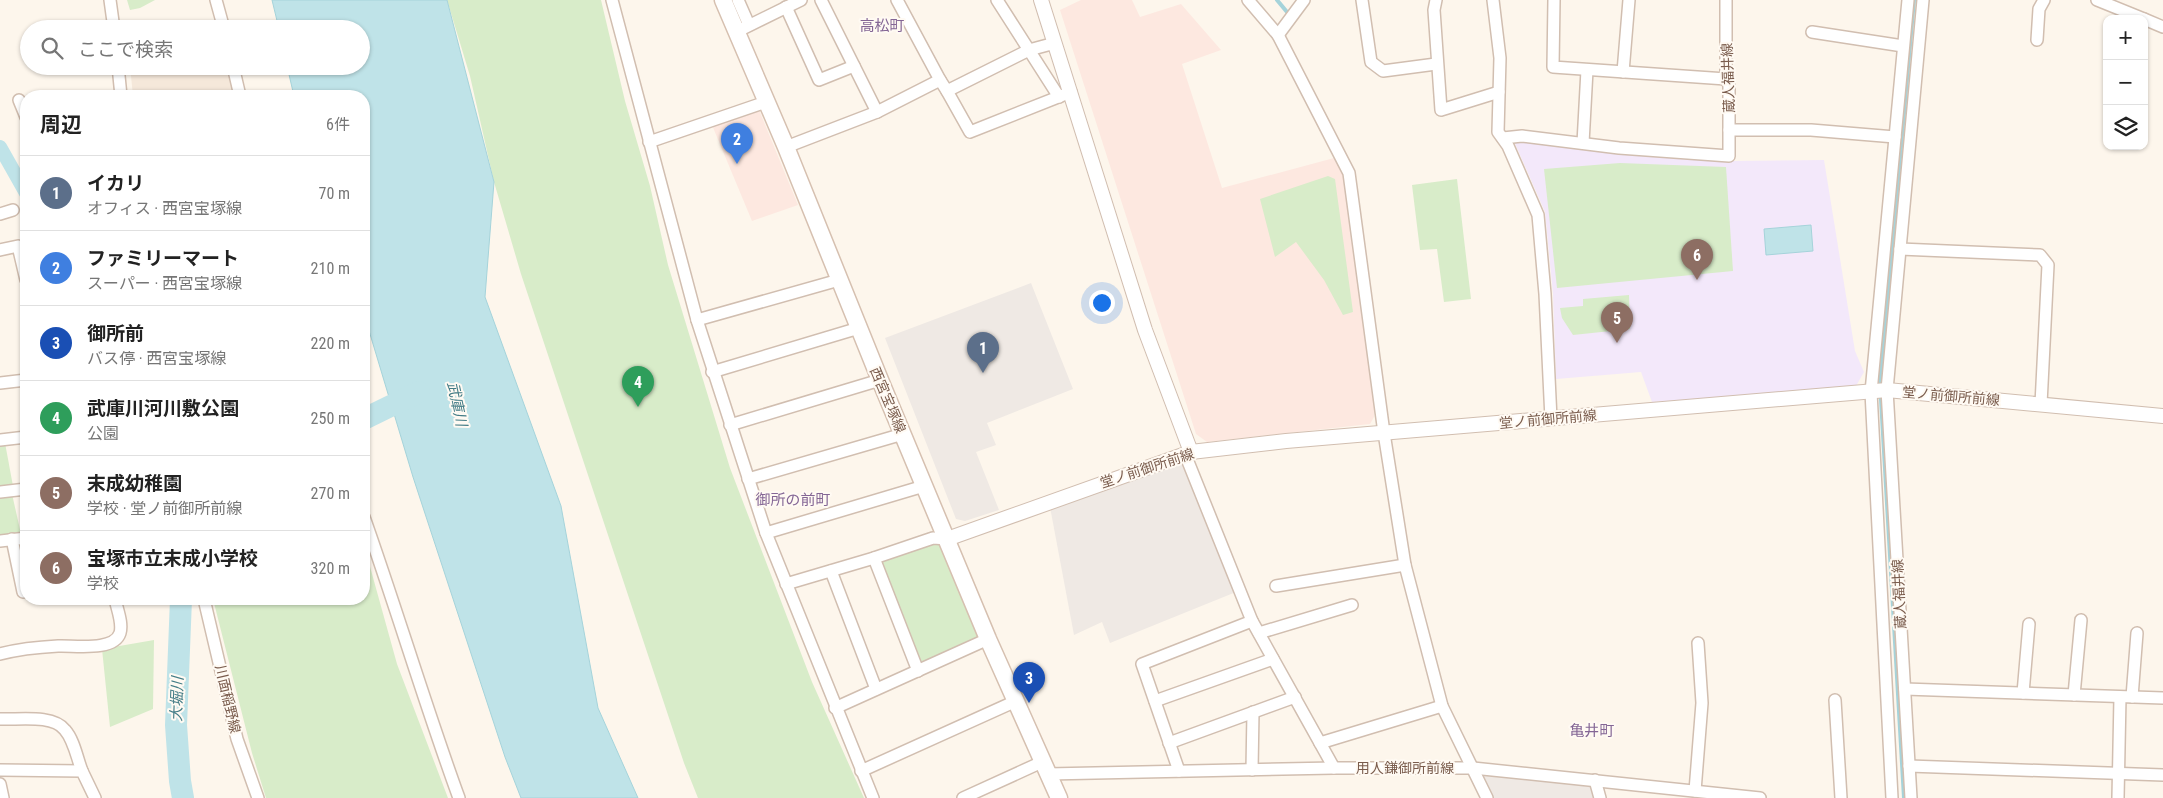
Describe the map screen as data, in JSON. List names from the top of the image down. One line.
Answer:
{"streets":{"main road":["西宮宝塚線"],"street":["蔵人福井線","堂ノ前御所前線","川面稲野線","用人鎌御所前線"]},"crossings":[["蔵人福井線","堂ノ前御所前線"],["堂ノ前御所前線","西宮宝塚線"],["西宮宝塚線","用人鎌御所前線"]],"districts":["高松町","御所の前町","亀井町"],"water":["武庫川","大堀川"],"page":{"map_buttons":["+","−"],"search":"ここで検索","heading":["周辺","6件"],"pins":["2","6","5","1","4","3"],"list":[{"mark":"1","name":"イカリ","note":"オフィス · 西宮宝塚線","value":"70 m"},{"mark":"2","name":"ファミリーマート","note":"スーパー · 西宮宝塚線","value":"210 m"},{"mark":"3","name":"御所前","note":"バス停 · 西宮宝塚線","value":"220 m"},{"mark":"4","name":"武庫川河川敷公園","note":"公園","value":"250 m"},{"mark":"5","name":"末成幼稚園","note":"学校 · 堂ノ前御所前線","value":"270 m"},{"mark":"6","name":"宝塚市立末成小学校","note":"学校","value":"320 m"}]}}
